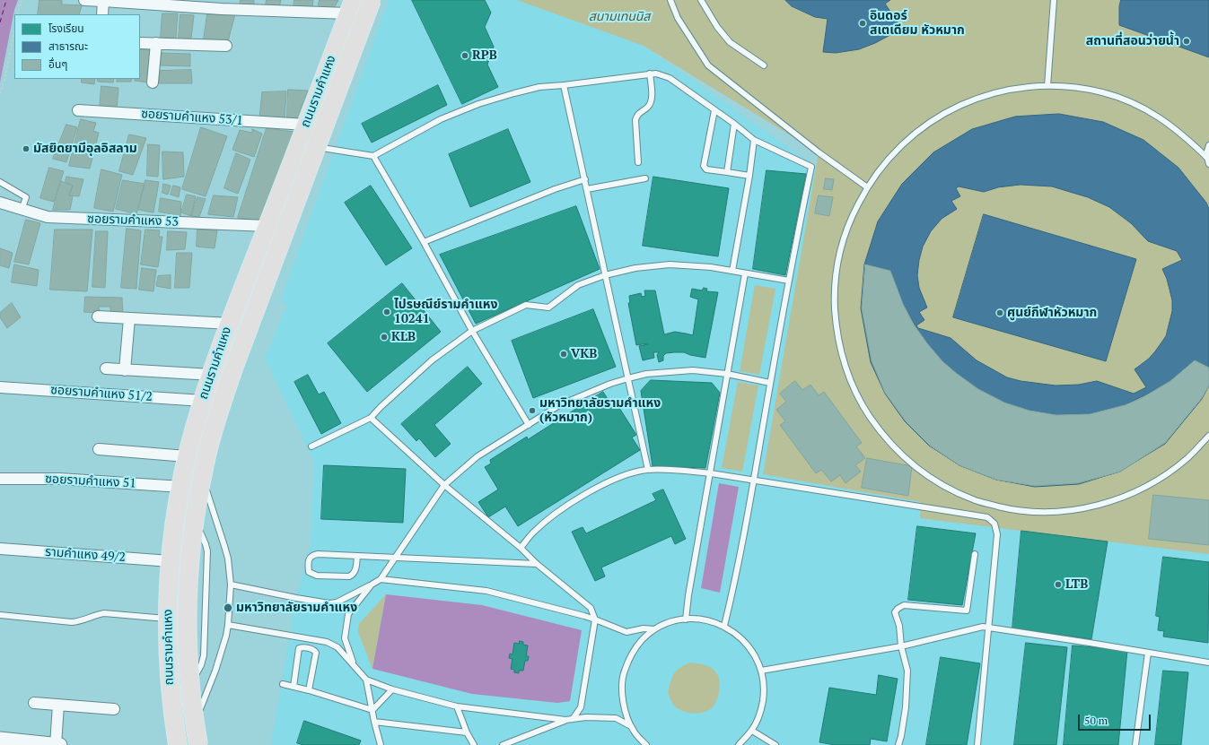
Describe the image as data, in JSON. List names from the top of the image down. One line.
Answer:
{"streets":{"main road":["ถนนรามคำแหง"],"street":["ซอยรามคำแหง 53/1","ซอยรามคำแหง 53","ซอยรามคำแหง 51/2","ซอยรามคำแหง 51","รามคำแหง 49/2"]},"crossings":[["ถนนรามคำแหง","ซอยรามคำแหง 53/1"],["ถนนรามคำแหง","ซอยรามคำแหง 53"],["ถนนรามคำแหง","ซอยรามคำแหง 51/2"],["ถนนรามคำแหง","ซอยรามคำแหง 51"],["ถนนรามคำแหง","รามคำแหง 49/2"]],"parks":["สนามเทนนิส"],"places":["อินดอร์ สเตเดียม หัวหมาก","สถานที่สอนว่ายน้ำ","RPB","มัสยิดยามีอุลอิสลาม","ไปรษณีย์รามคำแหง 10241","ศูนย์กีฬาหัวหมาก","KLB","VKB","มหาวิทยาลัยรามคำแหง (หัวหมาก)","LTB","มหาวิทยาลัยรามคำแหง"],"legend":["โรงเรียน","สาธารณะ","อื่นๆ"],"scale_bar":"50 m"}
